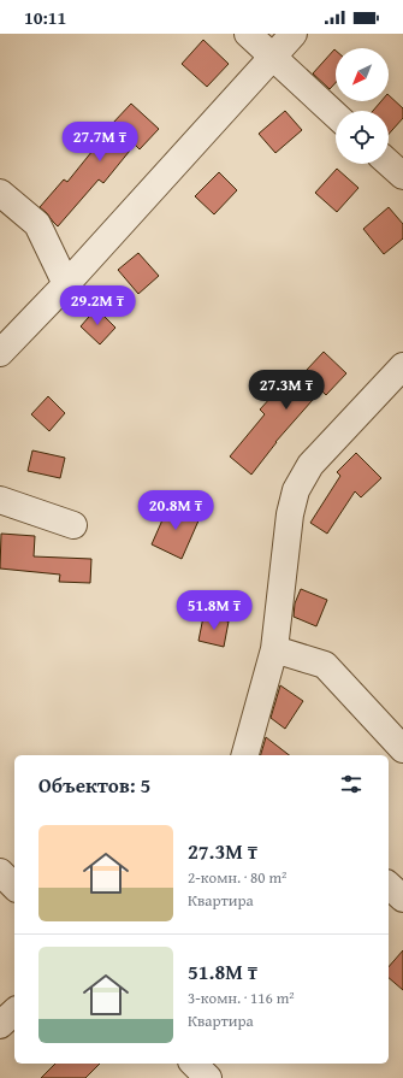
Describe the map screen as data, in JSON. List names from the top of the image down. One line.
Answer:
{"north":"bottom left","page":{"status":"10:11","price":["27.7M ₸","29.2M ₸","27.3M ₸","20.8M ₸","51.8M ₸"],"heading":"Объектов: 5","list":[{"name":"27.3M ₸","note":"2-комн. · 80 m² · Квартира"},{"name":"51.8M ₸","note":"3-комн. · 116 m² · Квартира"}]}}
